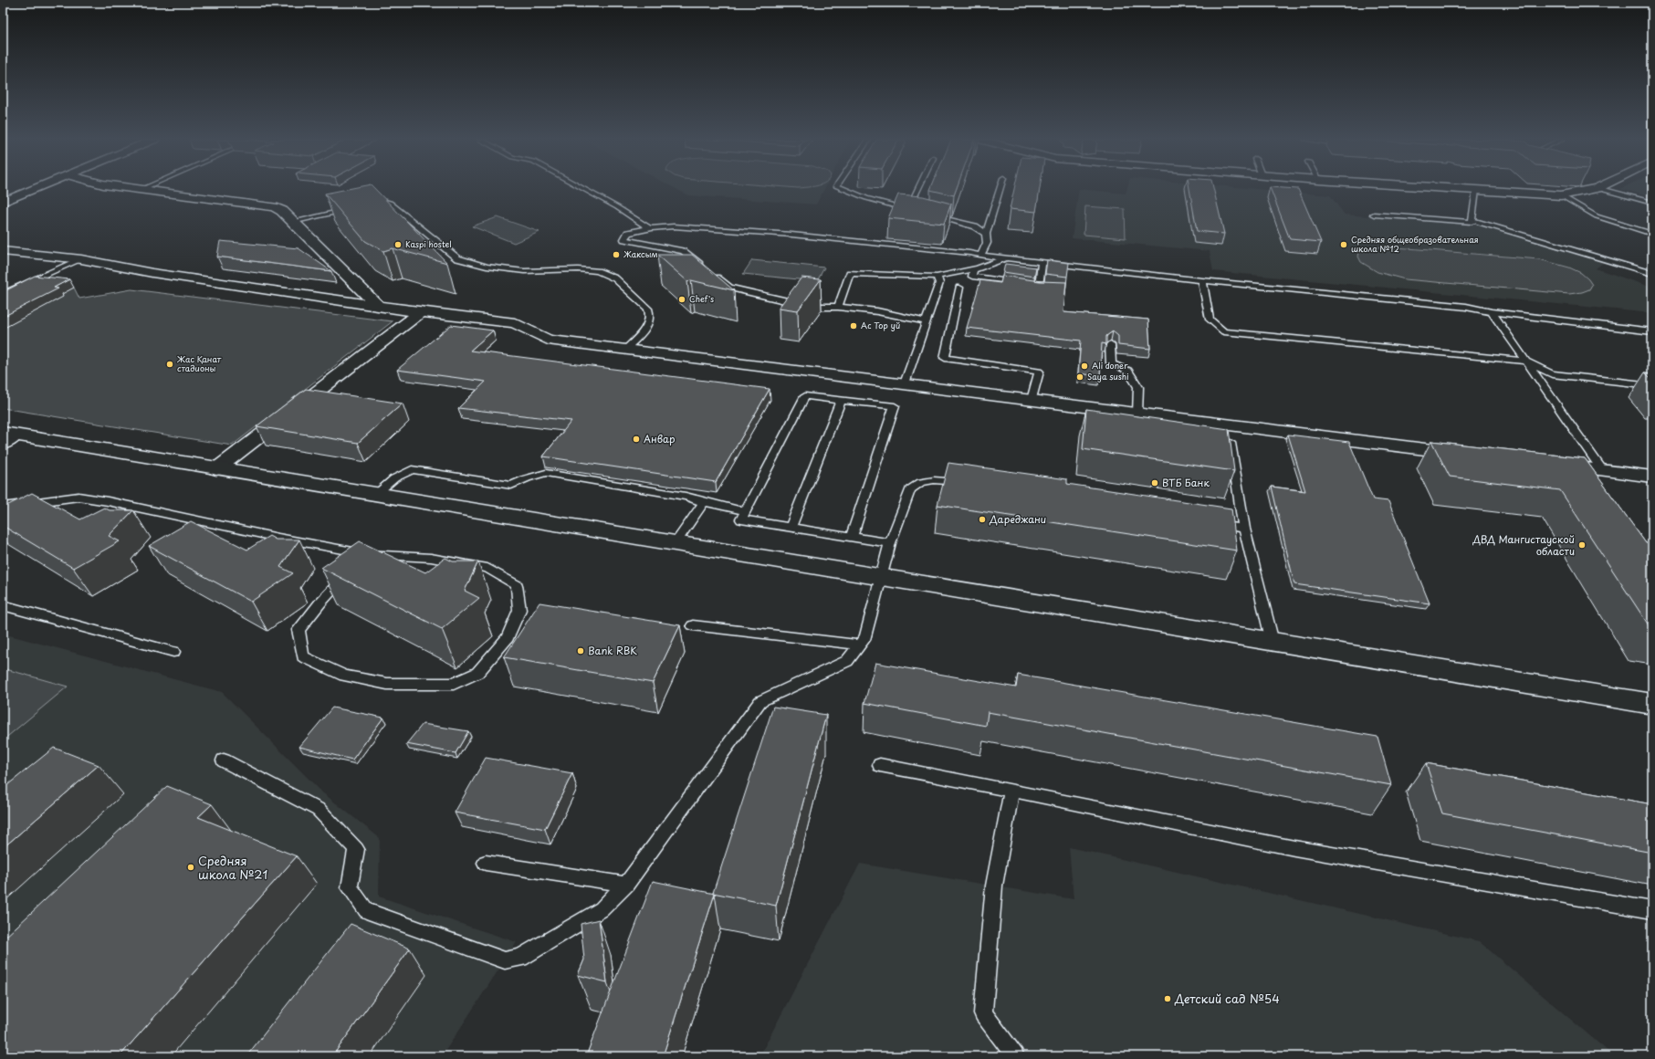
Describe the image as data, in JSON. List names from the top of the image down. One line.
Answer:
{"places":["Kaspi hostel","Средняя общеобразовательная школа №12","Жаксым","Chef's","Ас Тор уй","Жас Қанат стадионы","Ali doner","Saya sushi","Анвар","ВТБ Банк","Дареджани","ДВД Мангистауской области","Bank RBK","Средняя школа №21","Детский сад №54"]}
